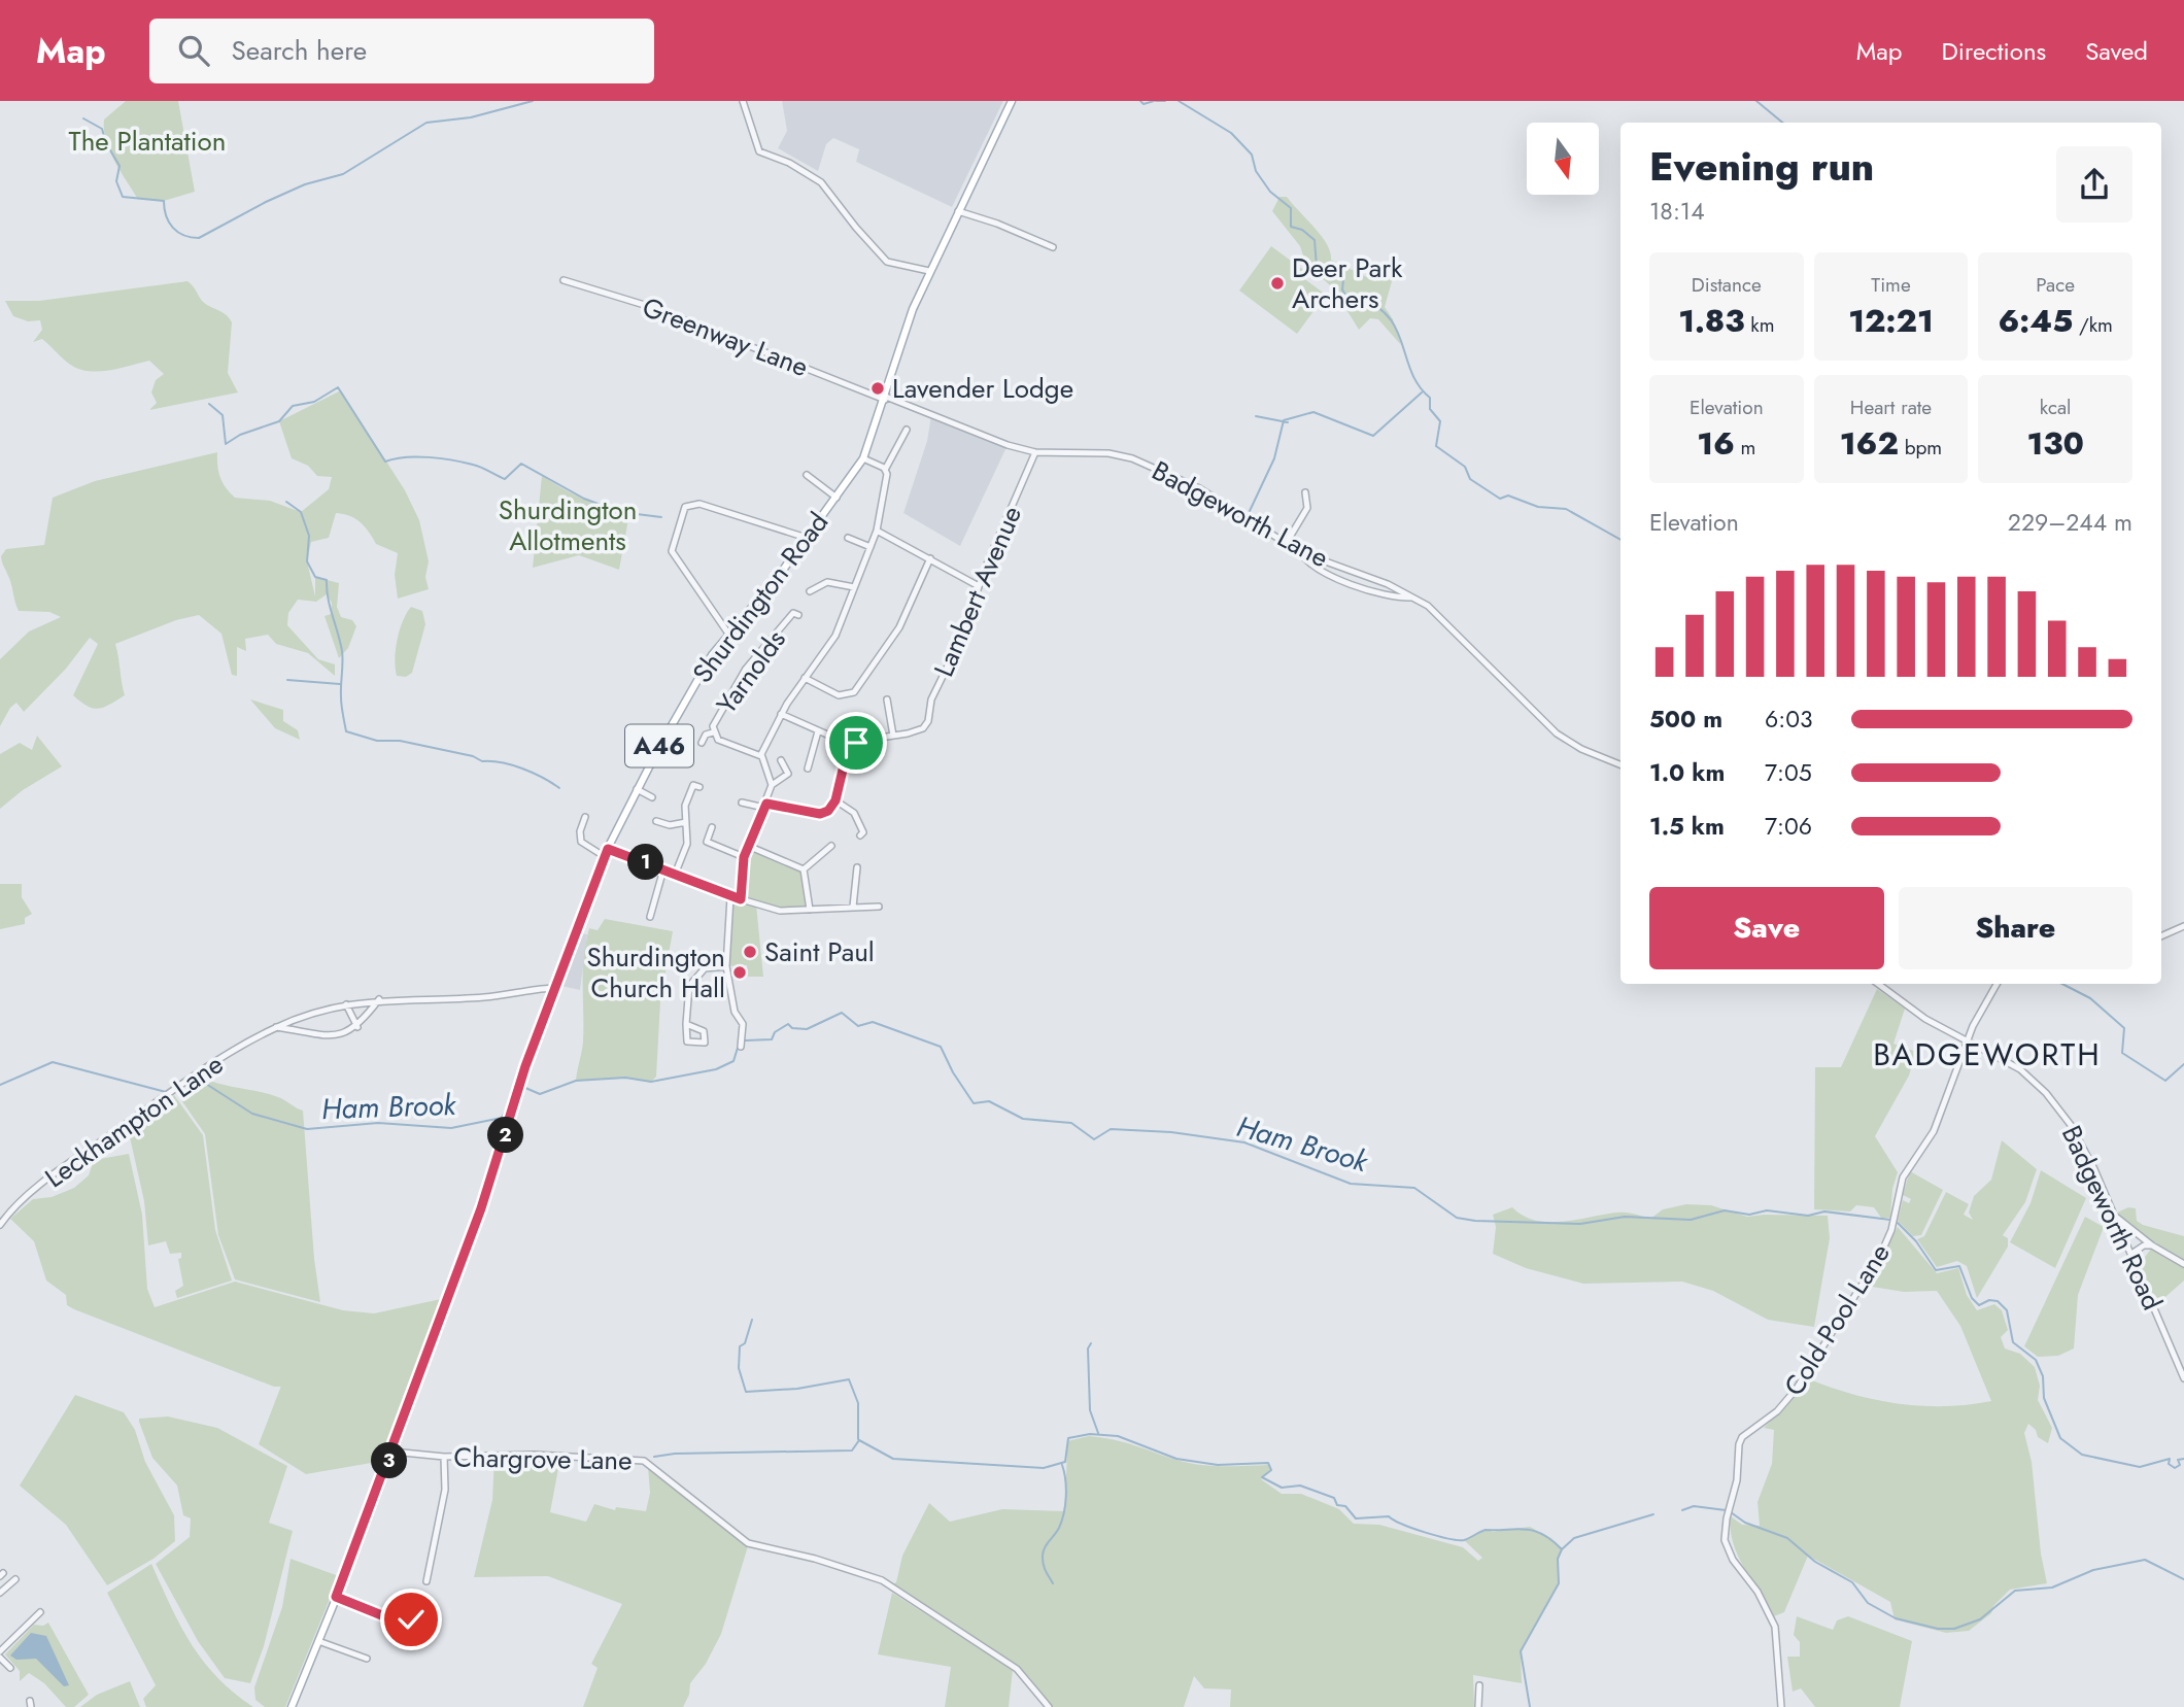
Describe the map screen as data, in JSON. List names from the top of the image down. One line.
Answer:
{"streets":{"main road":["Shurdington Road","A46"],"street":["Greenway Lane","Badgeworth Lane","Lambert Avenue","Yarnolds","Leckhampton Lane","Badgeworth Road","Cold Pool Lane","Chargrove Lane"]},"crossings":[["Greenway Lane","Badgeworth Lane"],["Greenway Lane","Shurdington Road"],["Badgeworth Lane","Lambert Avenue"],["Badgeworth Lane","Shurdington Road"],["Shurdington Road","Leckhampton Lane"],["Shurdington Road","Chargrove Lane"],["Badgeworth Road","Cold Pool Lane"]],"districts":["BADGEWORTH"],"water":["Ham Brook"],"parks":["The Plantation","Shurdington Allotments"],"places":["Deer Park Archers","Lavender Lodge","Saint Paul","Shurdington Church Hall"],"north":"bottom","page":{"header":"Map","search":"Search here","nav":["Map","Directions","Saved"],"heading":["Evening run","18:14"],"stats":[["Distance","1.83 km"],["Time","12:21"],["Pace","6:45 /km"],["Elevation","16 m"],["Heart rate","162 bpm"],["kcal","130"]],"chart":["Elevation","229–244 m"],"list":[{"name":"500 m","note":"6:03"},{"name":"1.0 km","note":"7:05"},{"name":"1.5 km","note":"7:06"}],"pins":["1","2","3"],"buttons":["Save","Share"]}}
